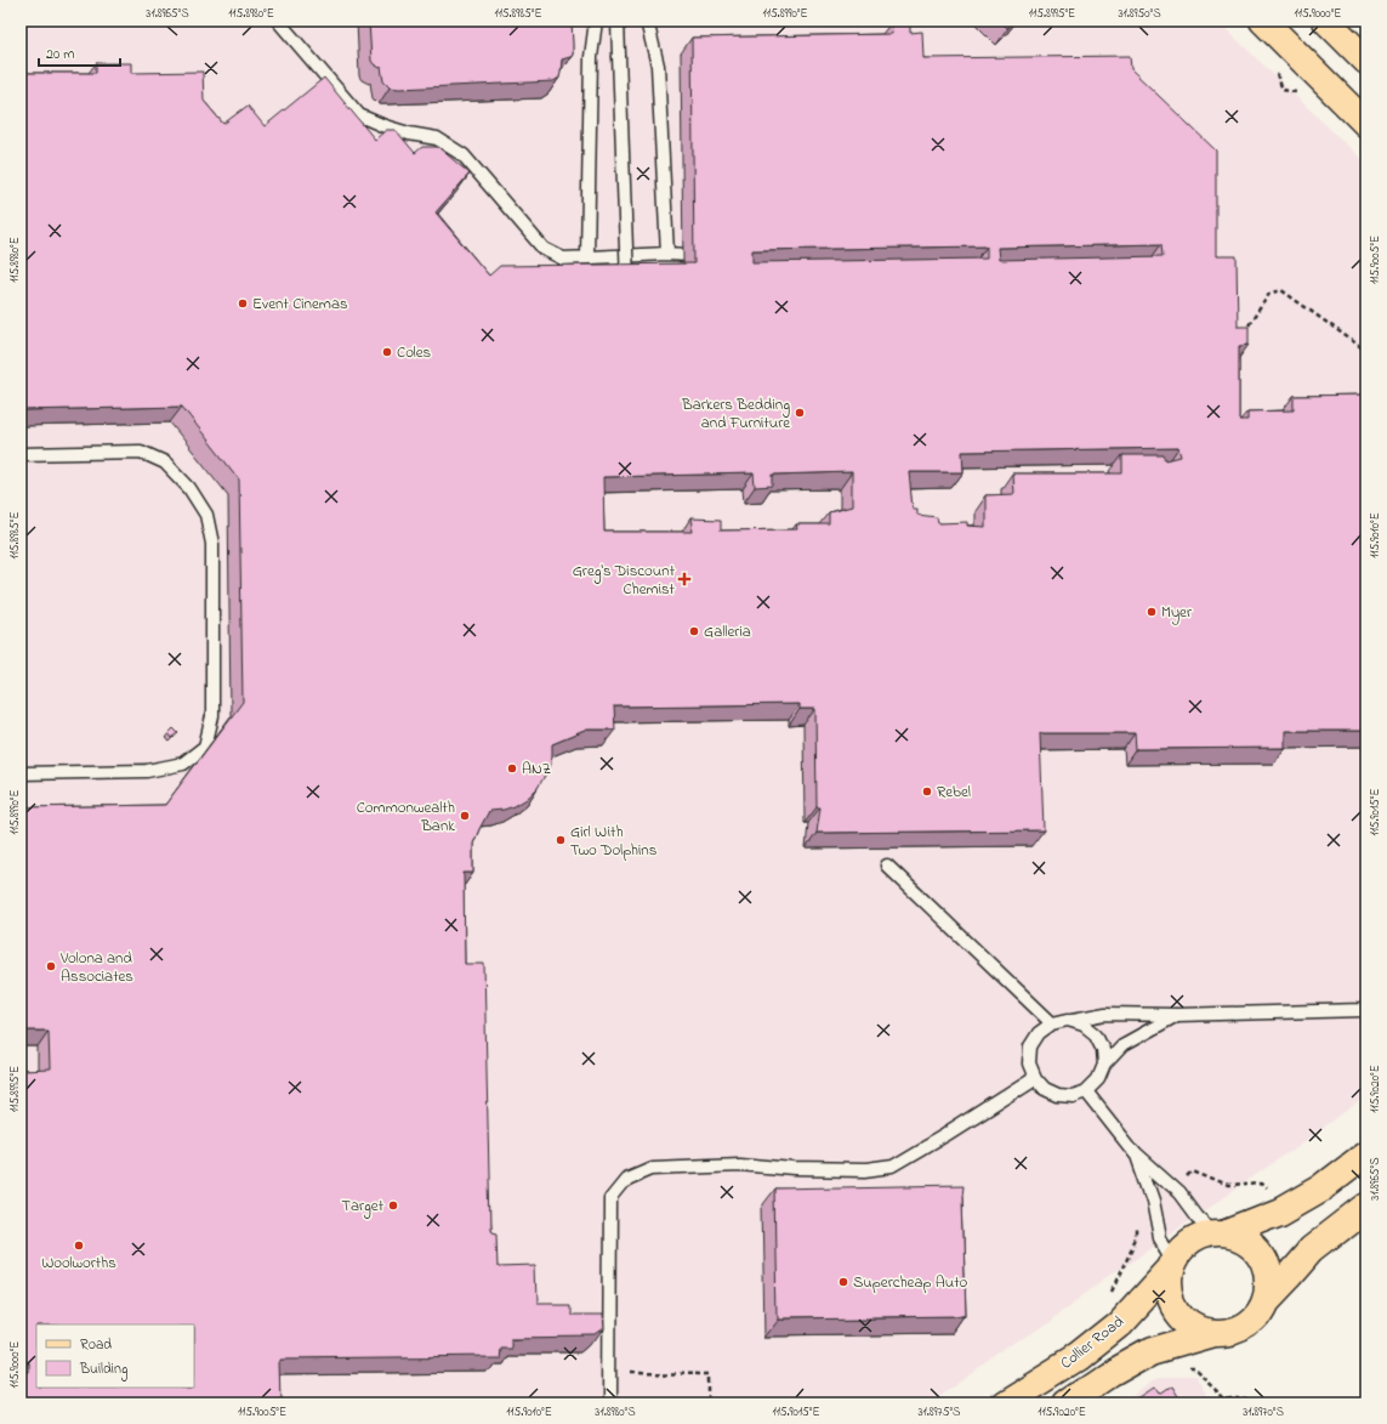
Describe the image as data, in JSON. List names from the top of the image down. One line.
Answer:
{"streets":{"main road":["Collier Road"]},"places":{"other":["Event Cinemas","Coles","Barkers Bedding and Furniture","Myer","Galleria","ANZ","Rebel","Commonwealth Bank","Girl With Two Dolphins","Volona and Associates","Target","Woolworths","Supercheap Auto"],"health":["Greg's Discount Chemist"]},"legend":["Road","Building"],"scale_bar":"20 m","coordinates":["31.8965°S","115.8980°E","115.8985°E","115.8990°E","115.8995°E","31.8950°S","115.9000°E","115.9005°E","115.9010°E","115.9015°E","115.9020°E","31.8980°S","31.8975°S","31.8970°S"]}
